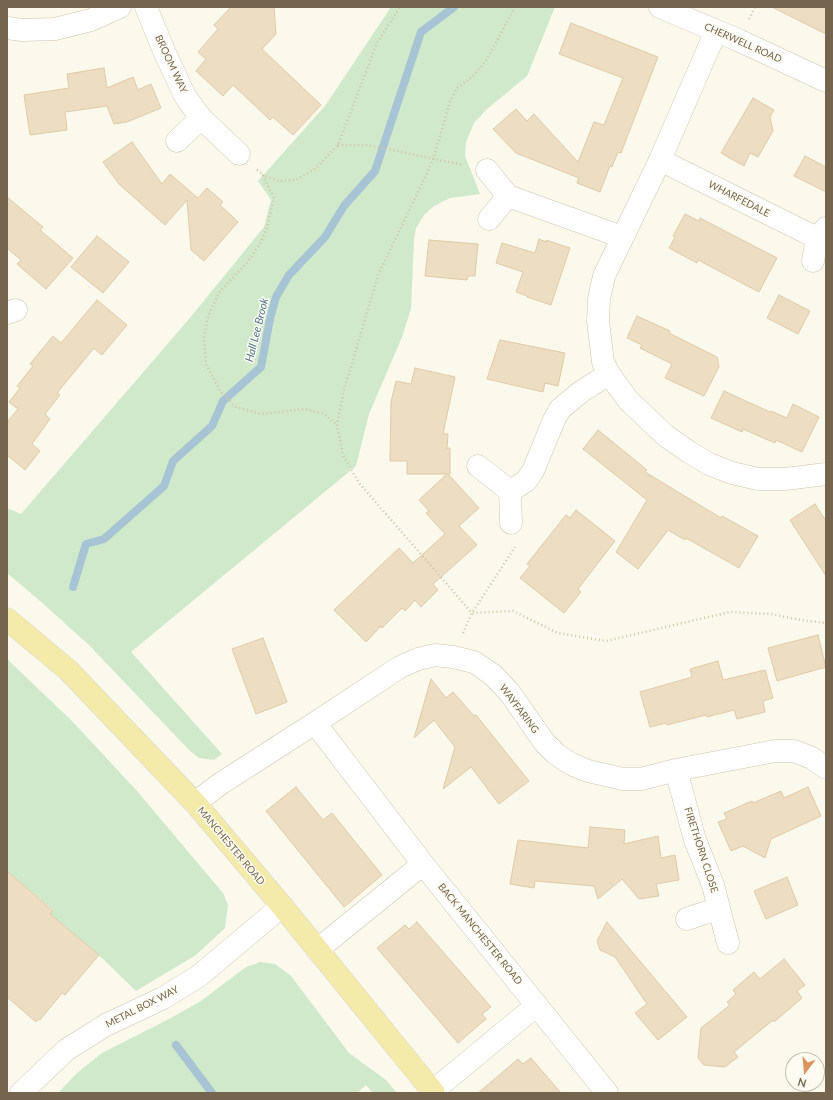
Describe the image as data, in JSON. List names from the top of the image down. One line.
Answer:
{"streets":{"main road":["MANCHESTER ROAD"],"street":["CHERWELL ROAD","BROOM WAY","WHARFEDALE","WAYFARING","FIRETHORN CLOSE","BACK MANCHESTER ROAD","METAL BOX WAY"]},"crossings":[["WAYFARING","MANCHESTER ROAD"],["WAYFARING","FIRETHORN CLOSE"],["WAYFARING","BACK MANCHESTER ROAD"],["MANCHESTER ROAD","METAL BOX WAY"]],"water":["Hall Lee Brook"],"north":"bottom"}
